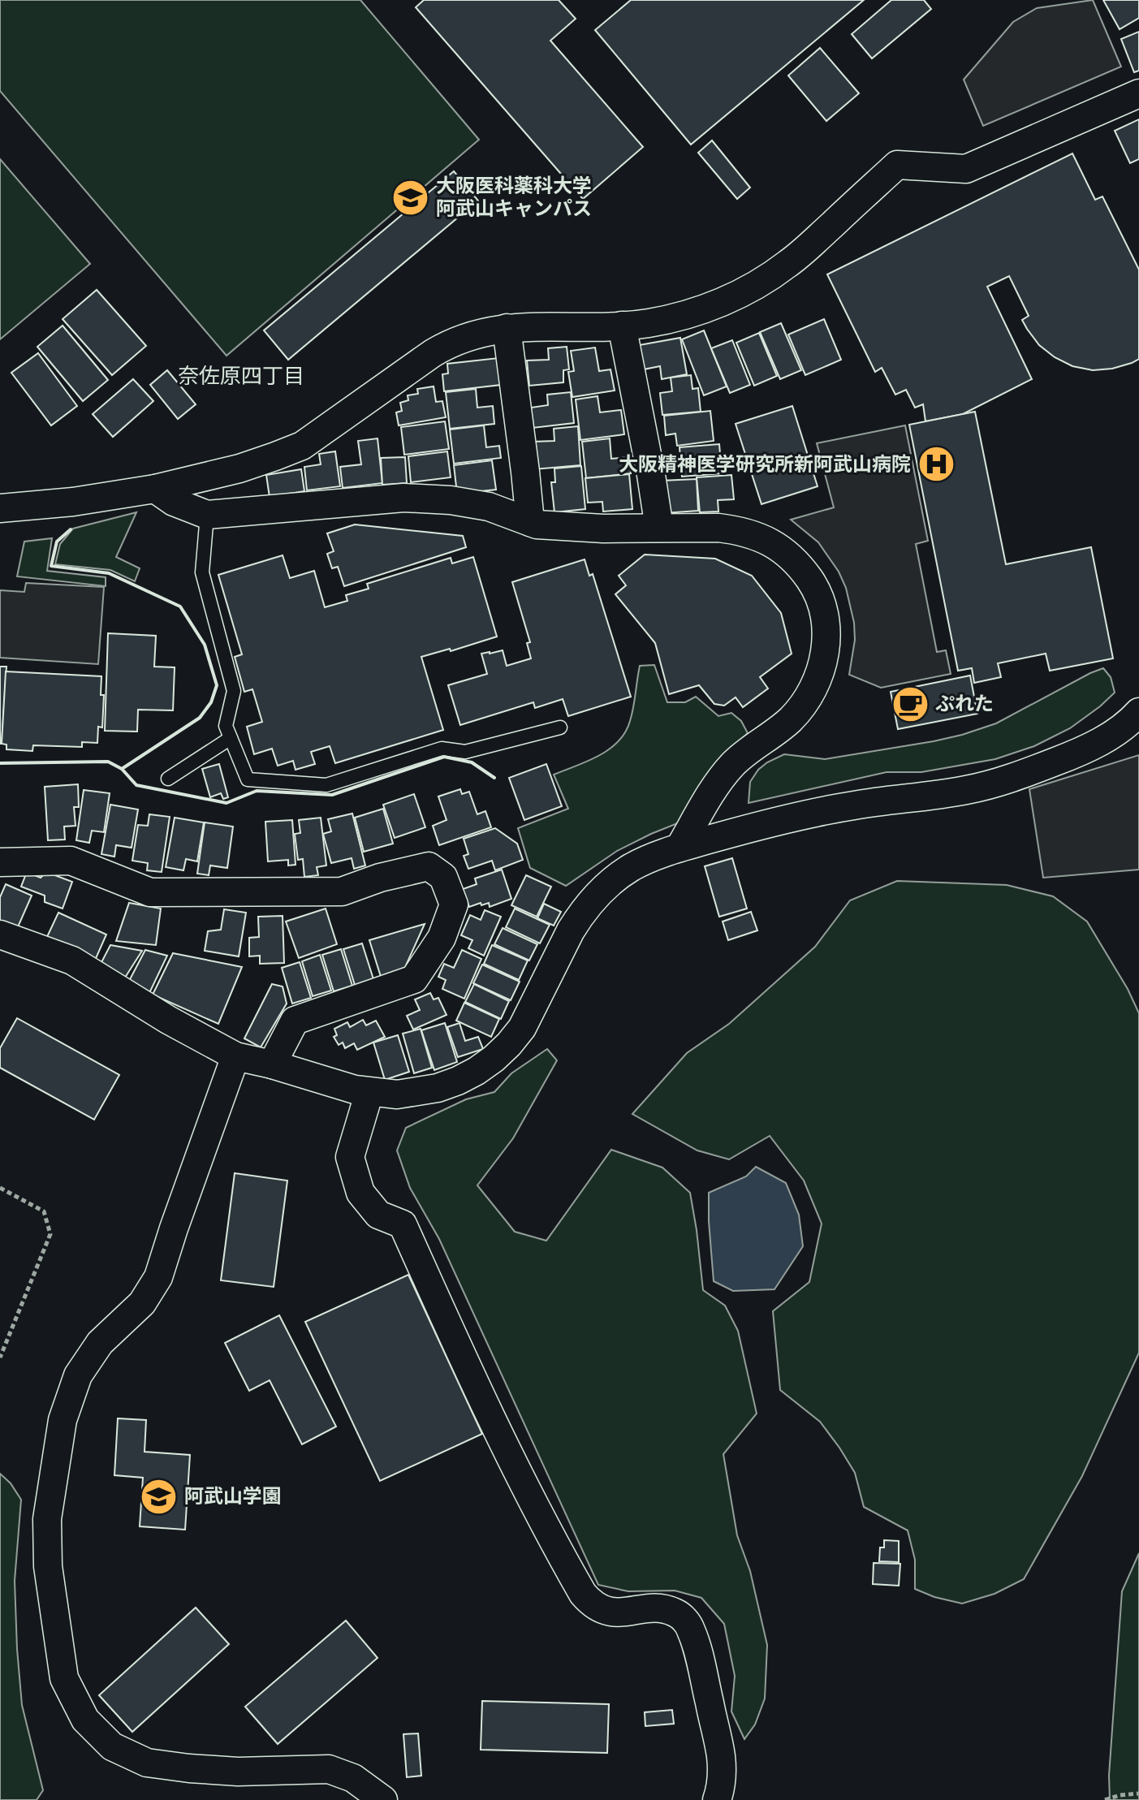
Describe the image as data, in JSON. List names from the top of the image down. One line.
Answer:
{"districts":["奈佐原四丁目"],"places":{"school or university":["大阪医科薬科大学 阿武山キャンパス","阿武山学園"],"hospital":["大阪精神医学研究所新阿武山病院"],"cafe":["ぷれた"]}}
